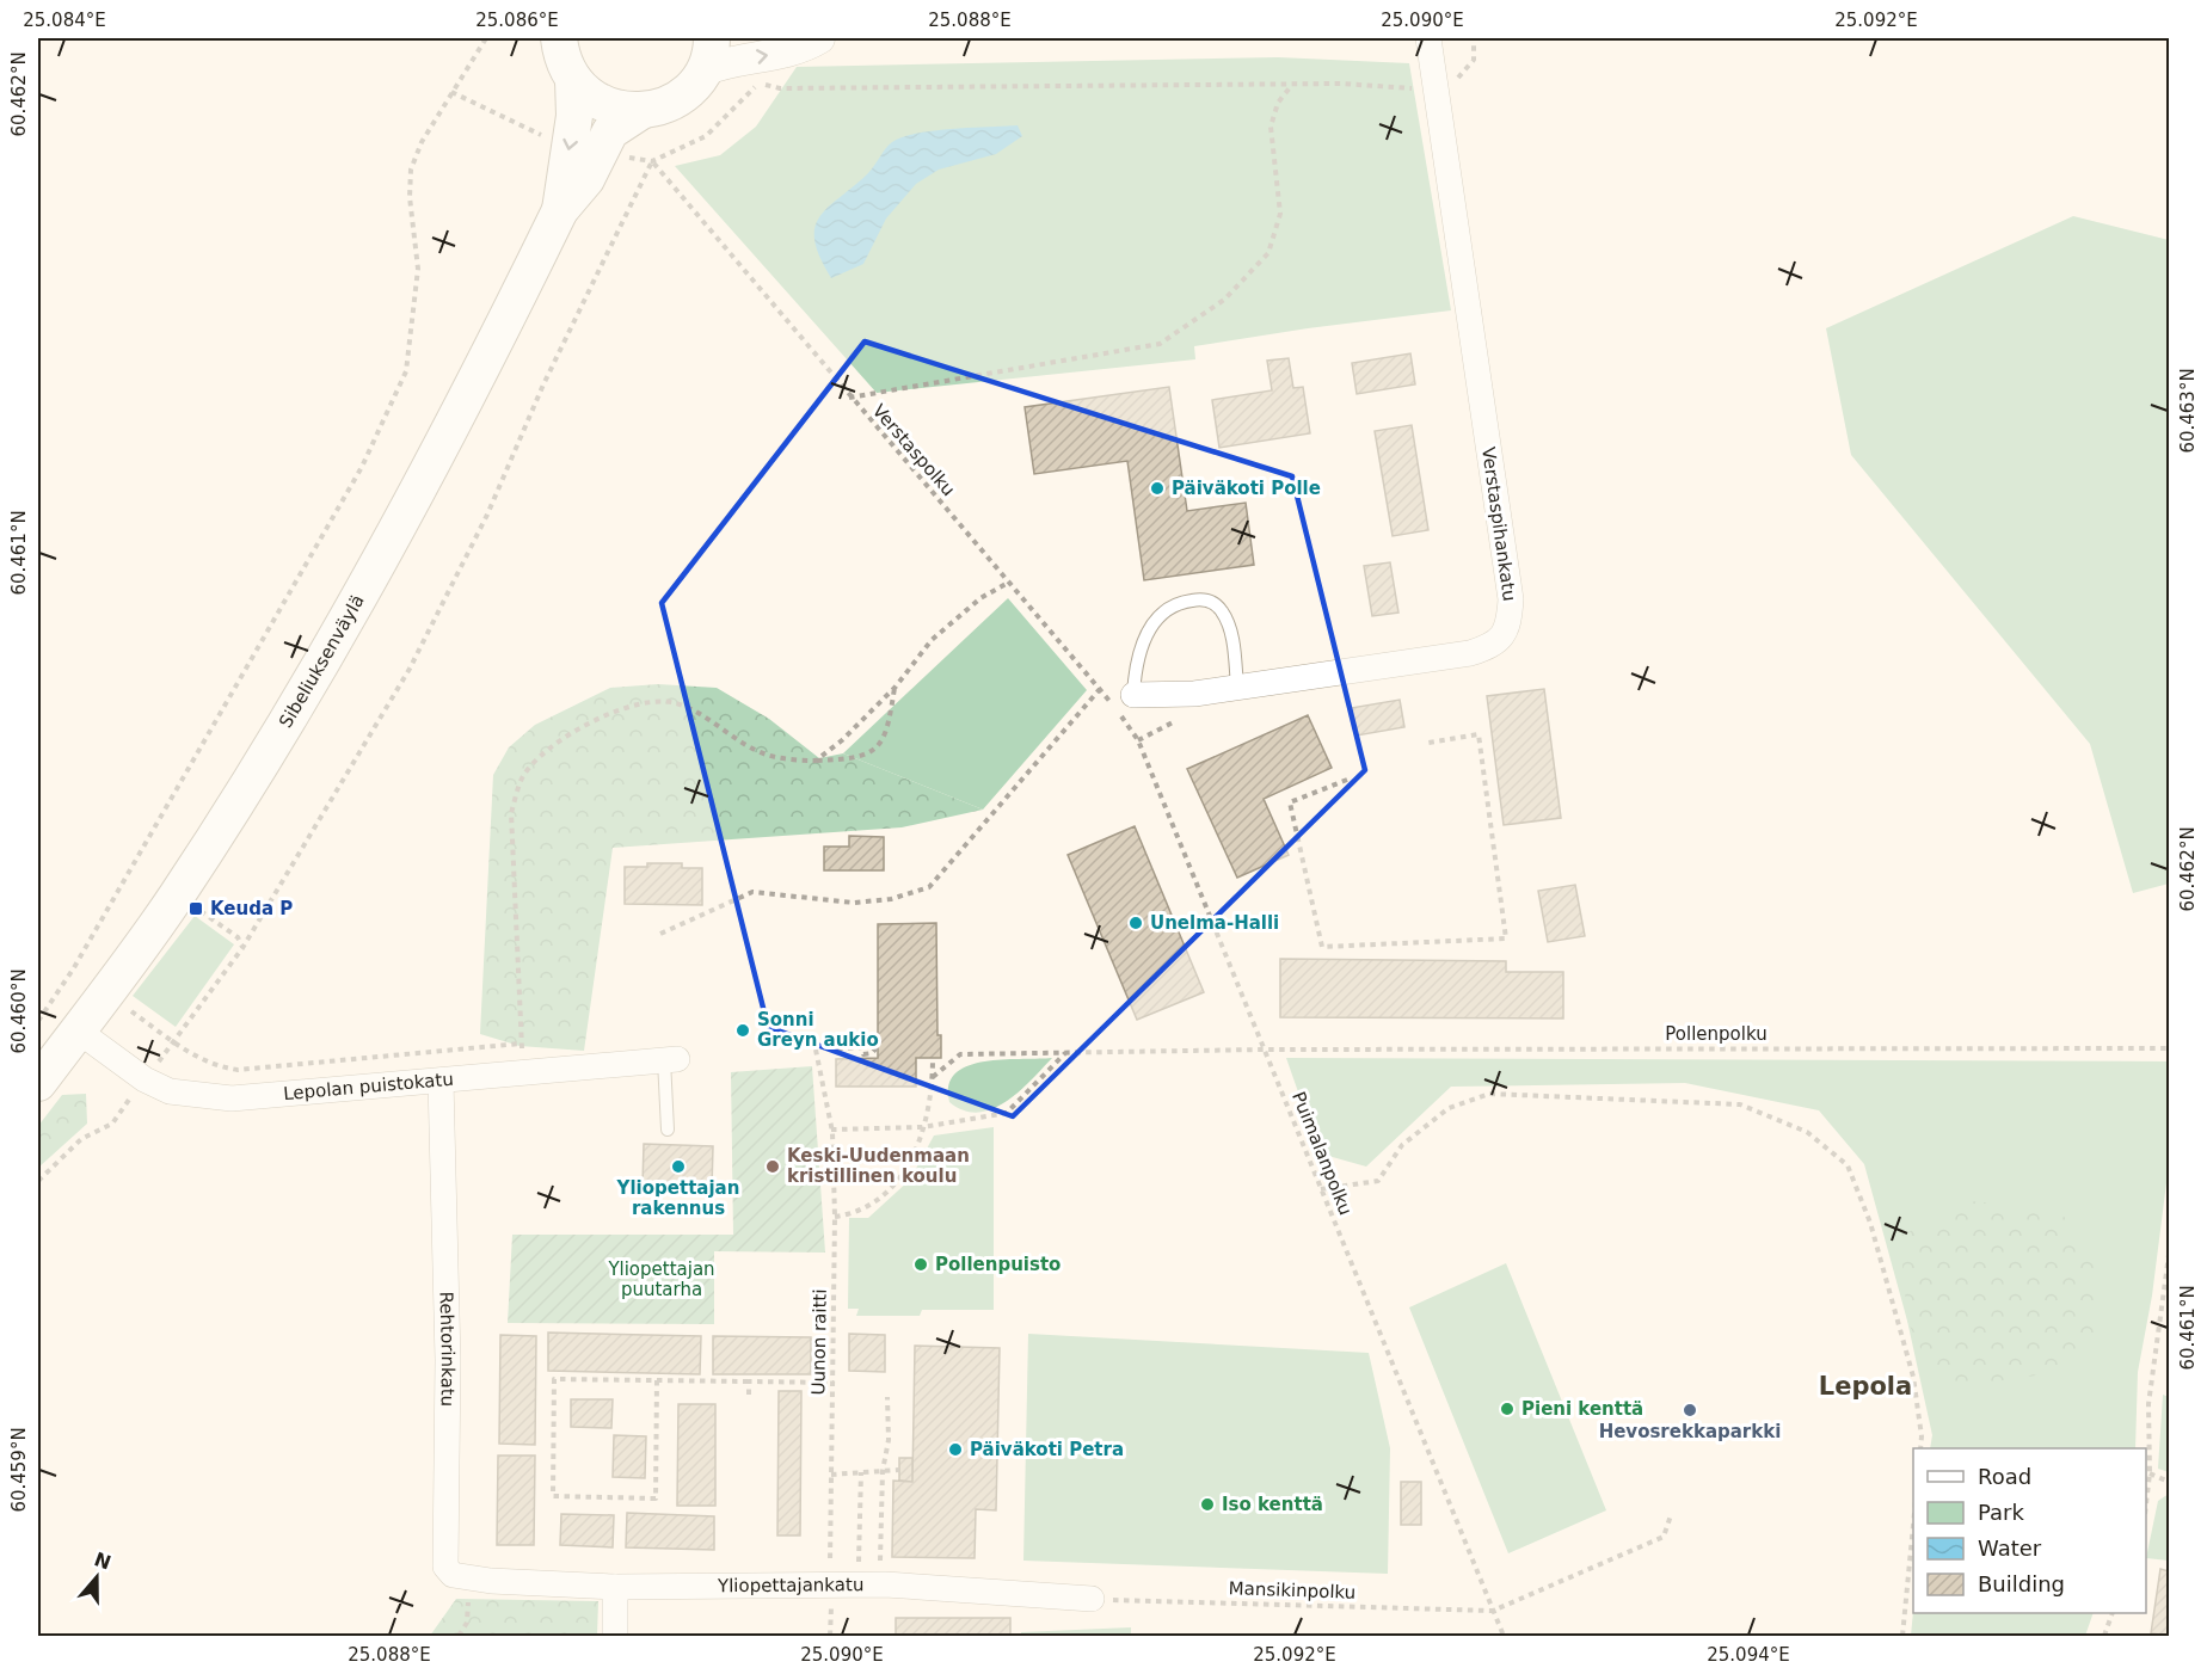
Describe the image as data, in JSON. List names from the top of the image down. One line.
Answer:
{"streets":{"main road":["Sibeliuksenväylä"],"street":["Verstaspihankatu","Lepolan puistokatu","Rehtorinkatu","Yliopettajankatu"],"path":["Verstaspolku","Pollenpolku","Puimalanpolku","Uunon raitti","Mansikinpolku"]},"crossings":[["Verstaspolku","Puimalanpolku"],["Sibeliuksenväylä","Lepolan puistokatu"],["Pollenpolku","Puimalanpolku"],["Lepolan puistokatu","Rehtorinkatu"],["Puimalanpolku","Mansikinpolku"],["Uunon raitti","Yliopettajankatu"],["Rehtorinkatu","Yliopettajankatu"],["Yliopettajankatu","Mansikinpolku"]],"districts":["Lepola"],"parks":["Yliopettajan puutarha"],"places":{"other":["Päiväkoti Polle","Unelma-Halli","Sonni Greyn aukio","Yliopettajan rakennus","Keski-Uudenmaan kristillinen koulu","Pollenpuisto","Pieni kenttä","Hevosrekkaparkki","Päiväkoti Petra","Iso kenttä"],"transit":["Keuda P"]},"legend":["Road","Park","Water","Building"],"north":"top","coordinates":["25.084°E","25.086°E","25.088°E","25.090°E","25.092°E","60.462°N","60.463°N","60.461°N","60.460°N","60.459°N","25.094°E"]}
